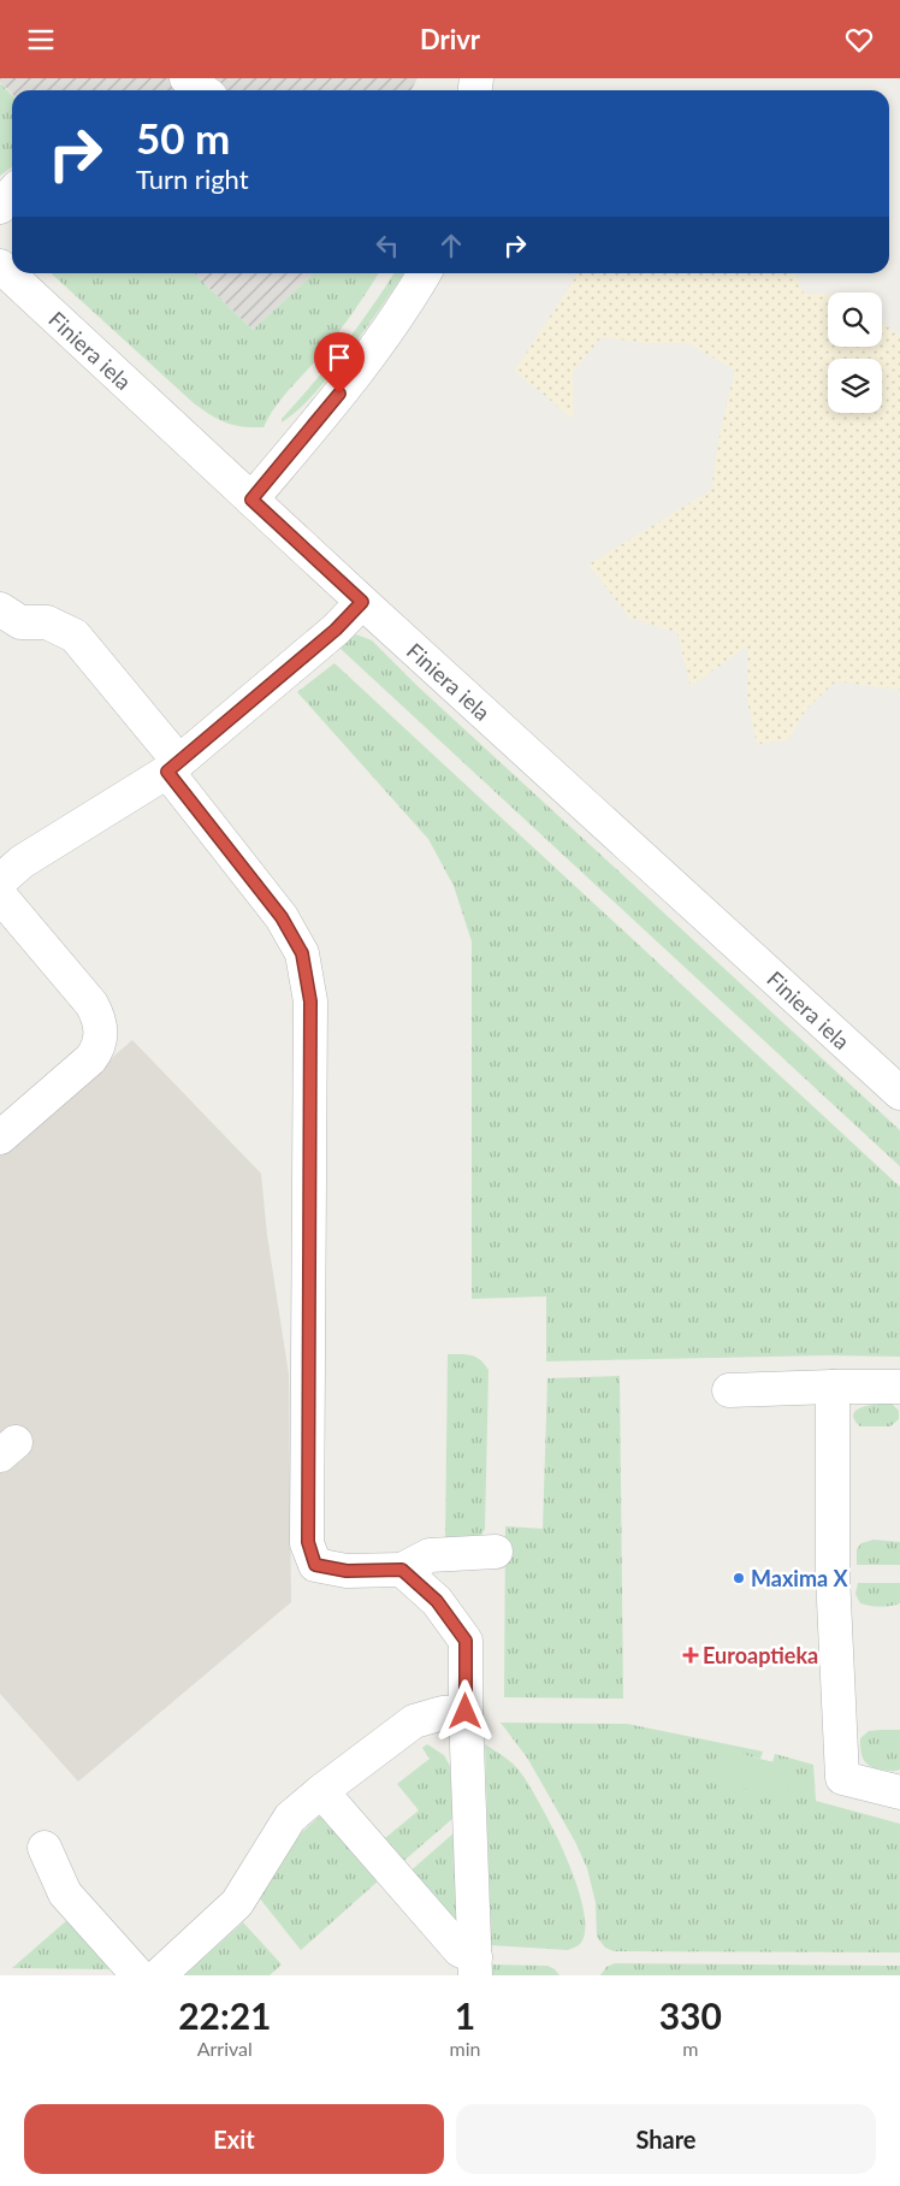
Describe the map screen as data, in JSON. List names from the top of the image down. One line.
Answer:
{"streets":{"street":["Finiera iela"]},"places":{"other":["Maxima X"],"health":["Euroaptieka"]},"page":{"header":"Drivr","turn":["50 m","Turn right"],"eta":["22:21","Arrival","1","min","330","m"],"buttons":["Exit","Share"]}}
